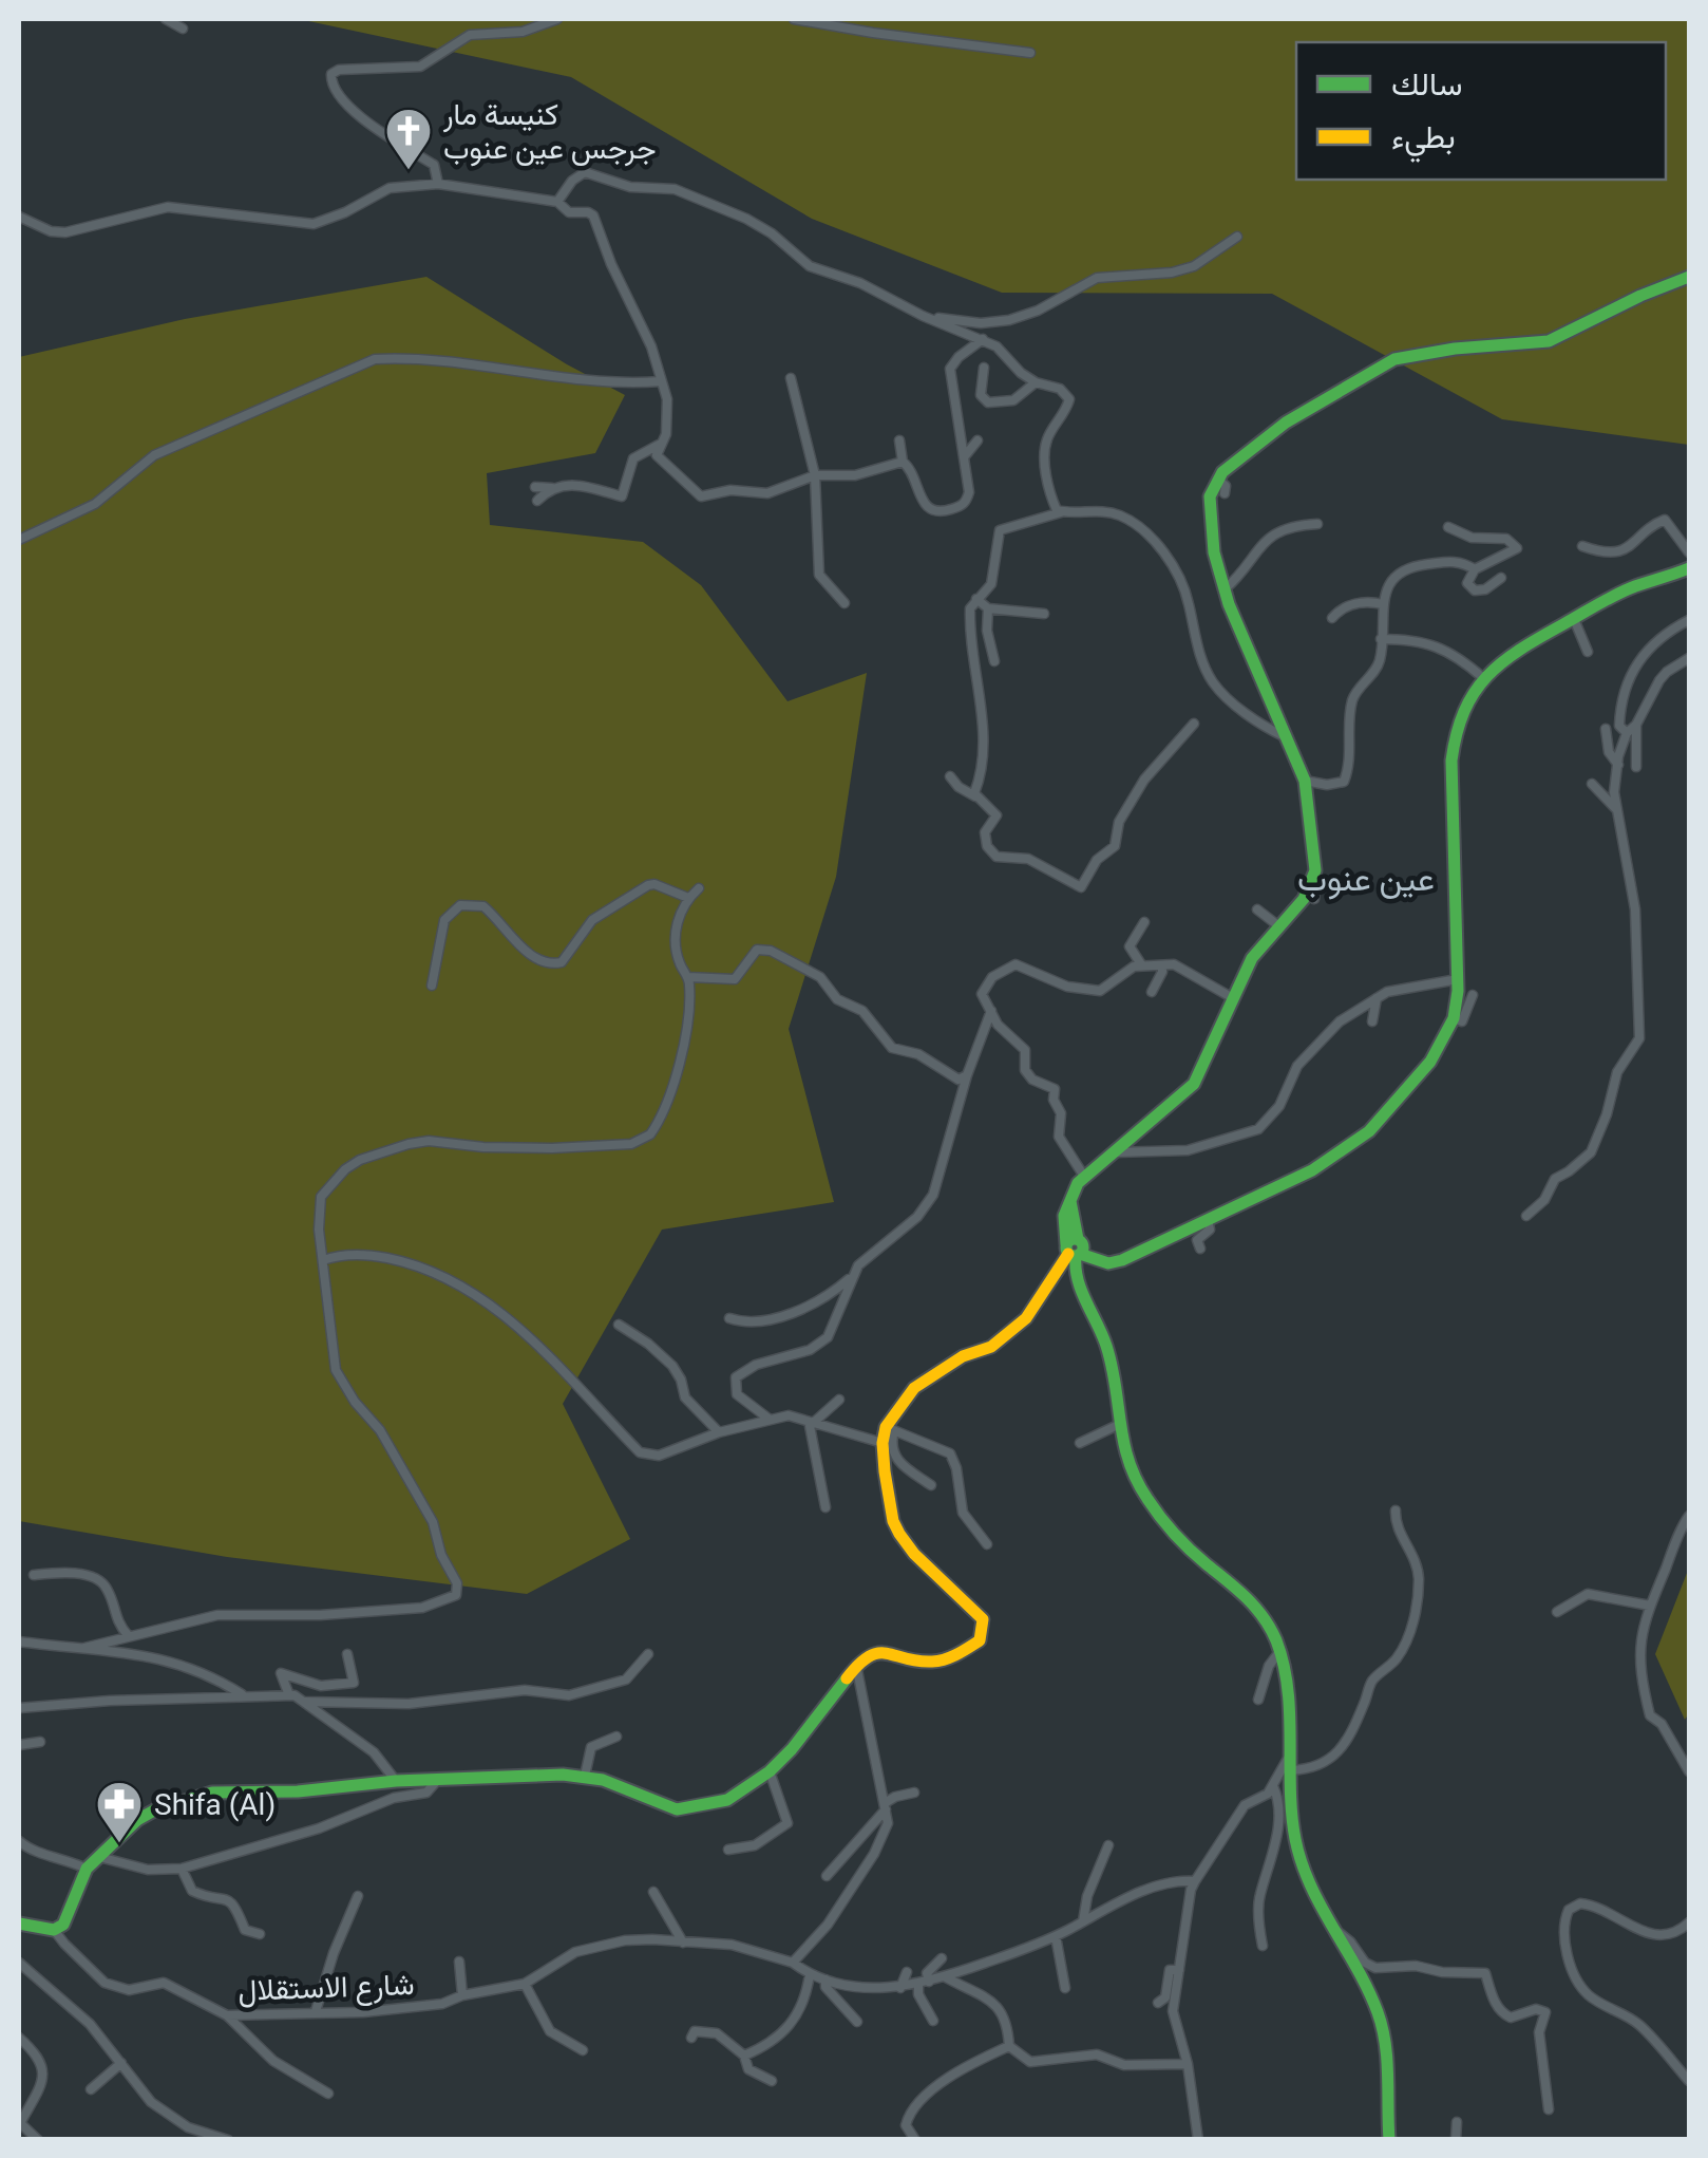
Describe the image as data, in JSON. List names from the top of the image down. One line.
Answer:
{"streets":{"street":["شارع الاستقلال"]},"districts":["عين عنوب"],"places":{"church":["كنيسة مار جرجس عين عنوب"],"pharmacy":["Shifa (Al)"]},"legend":["سالك","بطيء"]}
